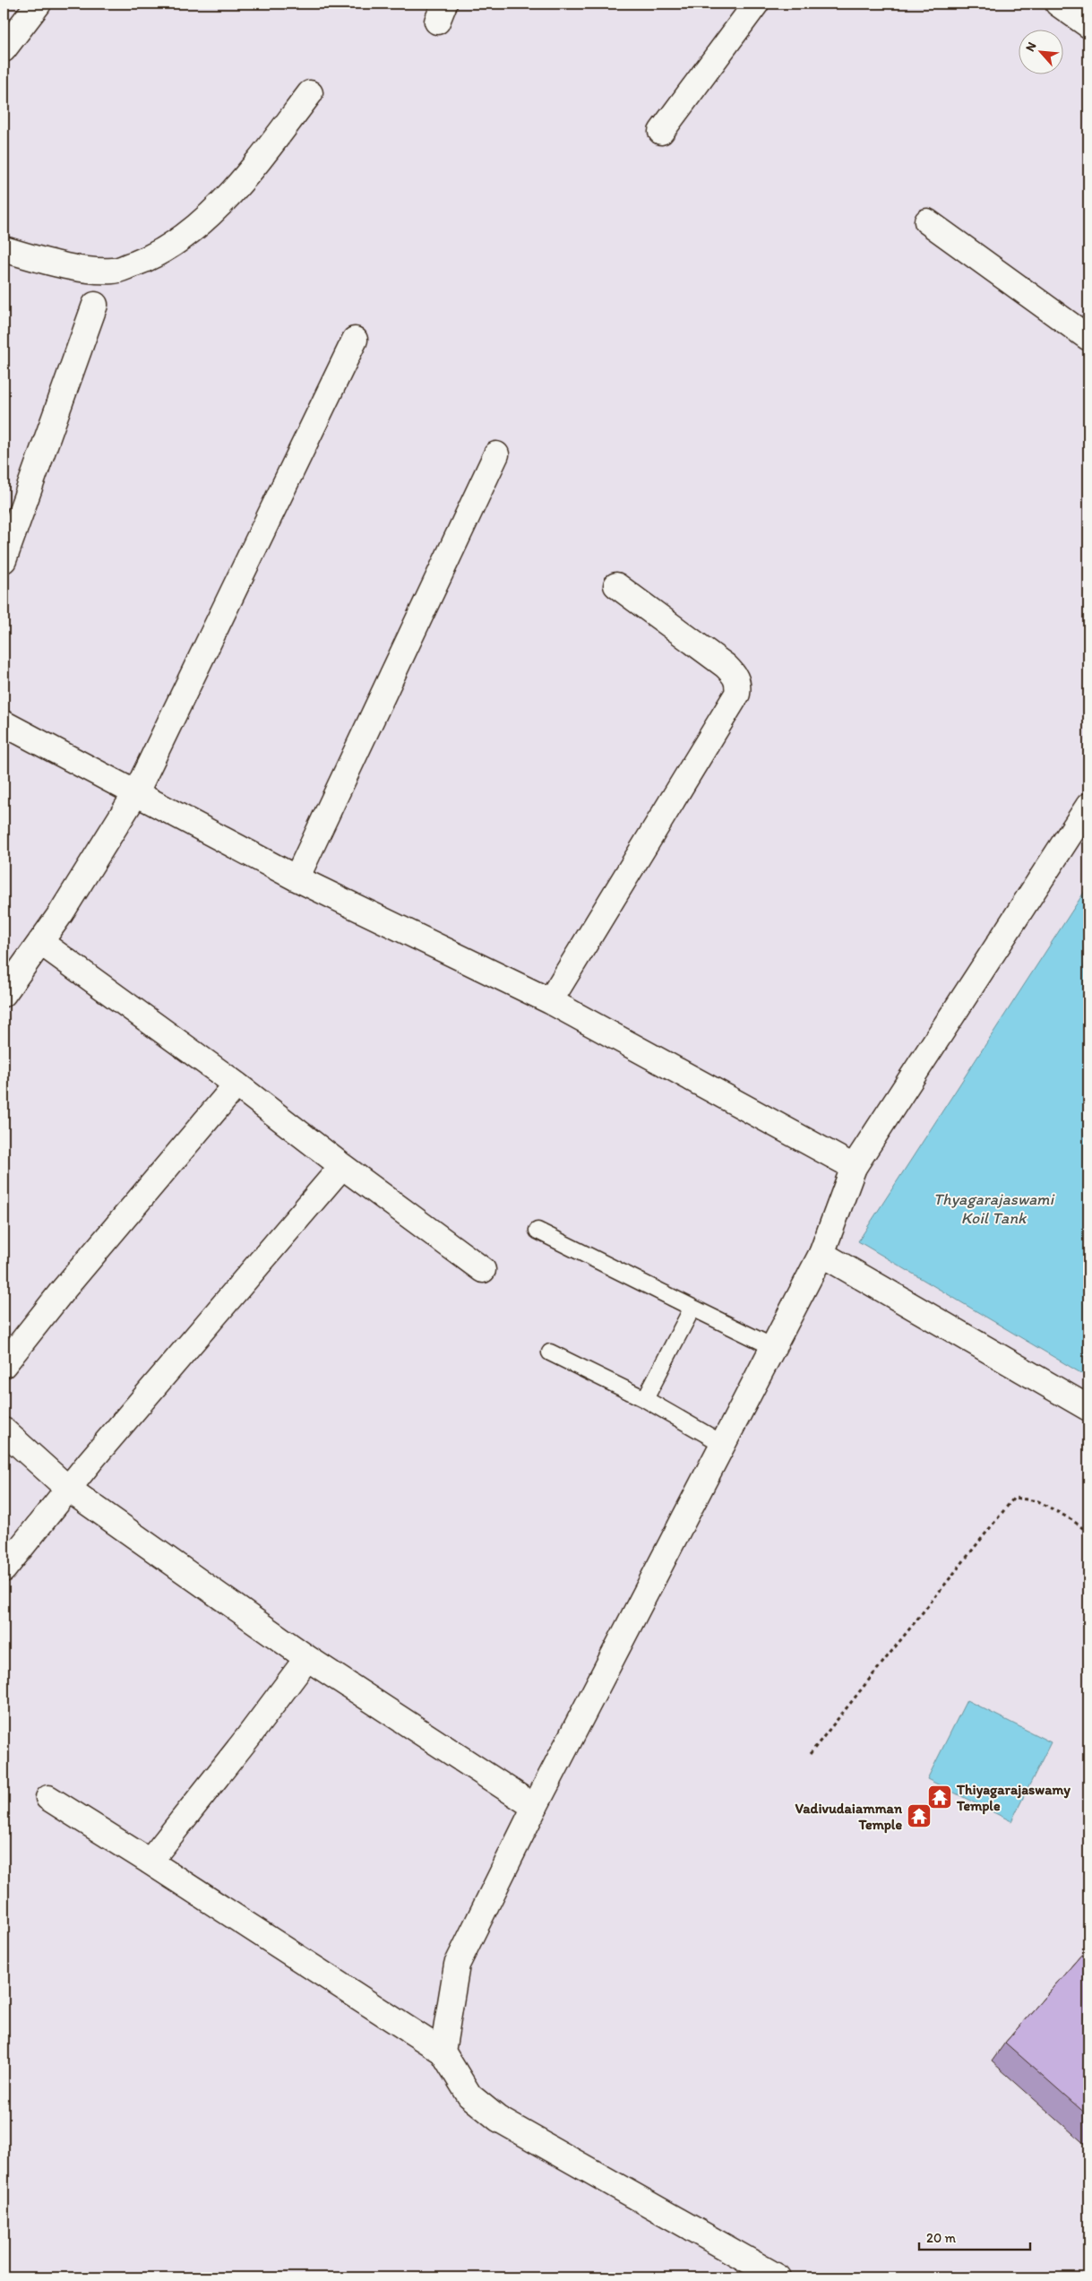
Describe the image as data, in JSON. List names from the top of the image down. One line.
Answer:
{"water":["Thyagarajaswami Koil Tank"],"places":{"temple":["Thiyagarajaswamy Temple","Vadivudaiamman Temple"]},"scale_bar":"20 m","north":"top left"}
